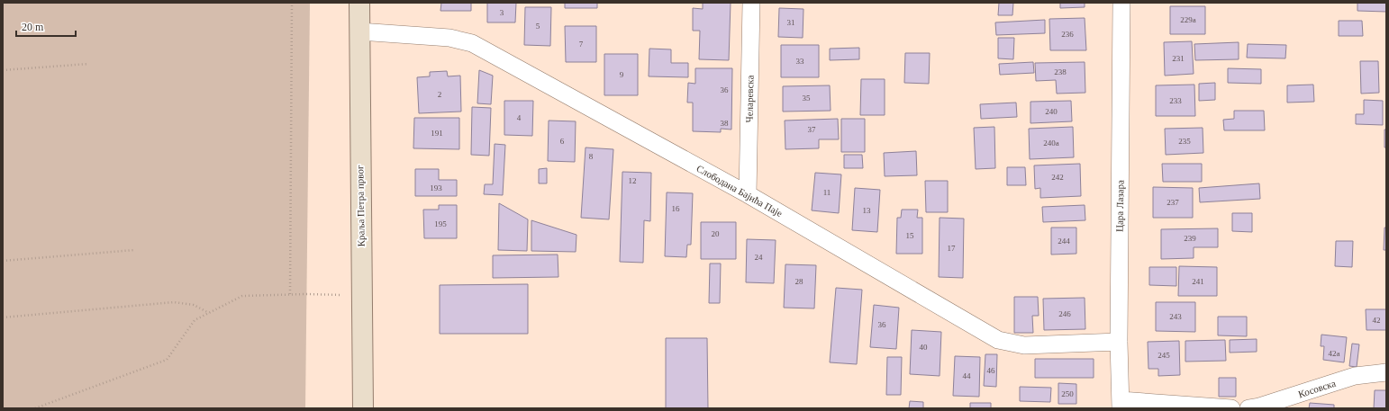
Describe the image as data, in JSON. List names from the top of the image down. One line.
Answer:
{"streets":{"main road":["Краља Петра првог"],"street":["Челаревска","Слободана Бајића Паје","Цара Лазара","Косовска"]},"crossings":[["Челаревска","Слободана Бајића Паје"],["Слободана Бајића Паје","Краља Петра првог"],["Слободана Бајића Паје","Цара Лазара"]],"house_numbers":["3","229a","31","5","236","7","231","33","238","9","36","2","35","233","240","4","38","37","191","6","235","240a","8","242","12","193","11","237","16","13","195","20","15","239","244","17","24","28","241","246","243","42","36","40","42a","245","46","44","250"],"scale_bar":"20 m"}
